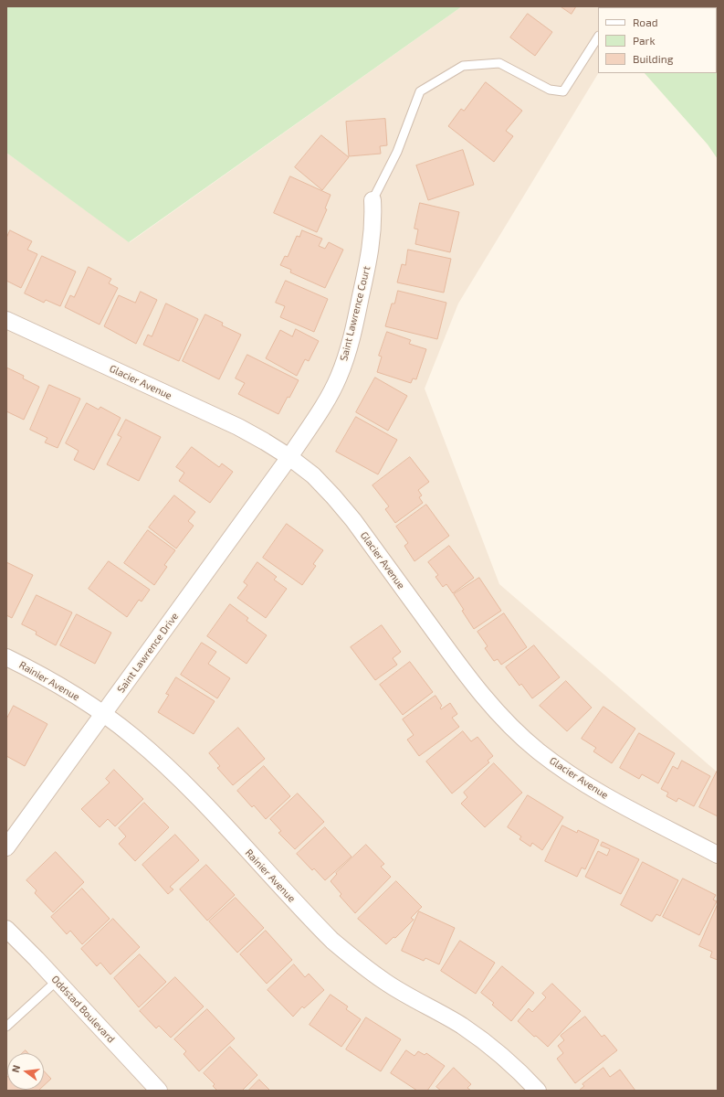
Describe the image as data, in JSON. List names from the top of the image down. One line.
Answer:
{"streets":{"street":["Saint Lawrence Court","Glacier Avenue","Saint Lawrence Drive","Rainier Avenue","Oddstad Boulevard"]},"crossings":[["Saint Lawrence Court","Glacier Avenue"],["Saint Lawrence Court","Saint Lawrence Drive"],["Glacier Avenue","Saint Lawrence Drive"],["Saint Lawrence Drive","Rainier Avenue"]],"legend":["Road","Park","Building"],"north":"left"}
